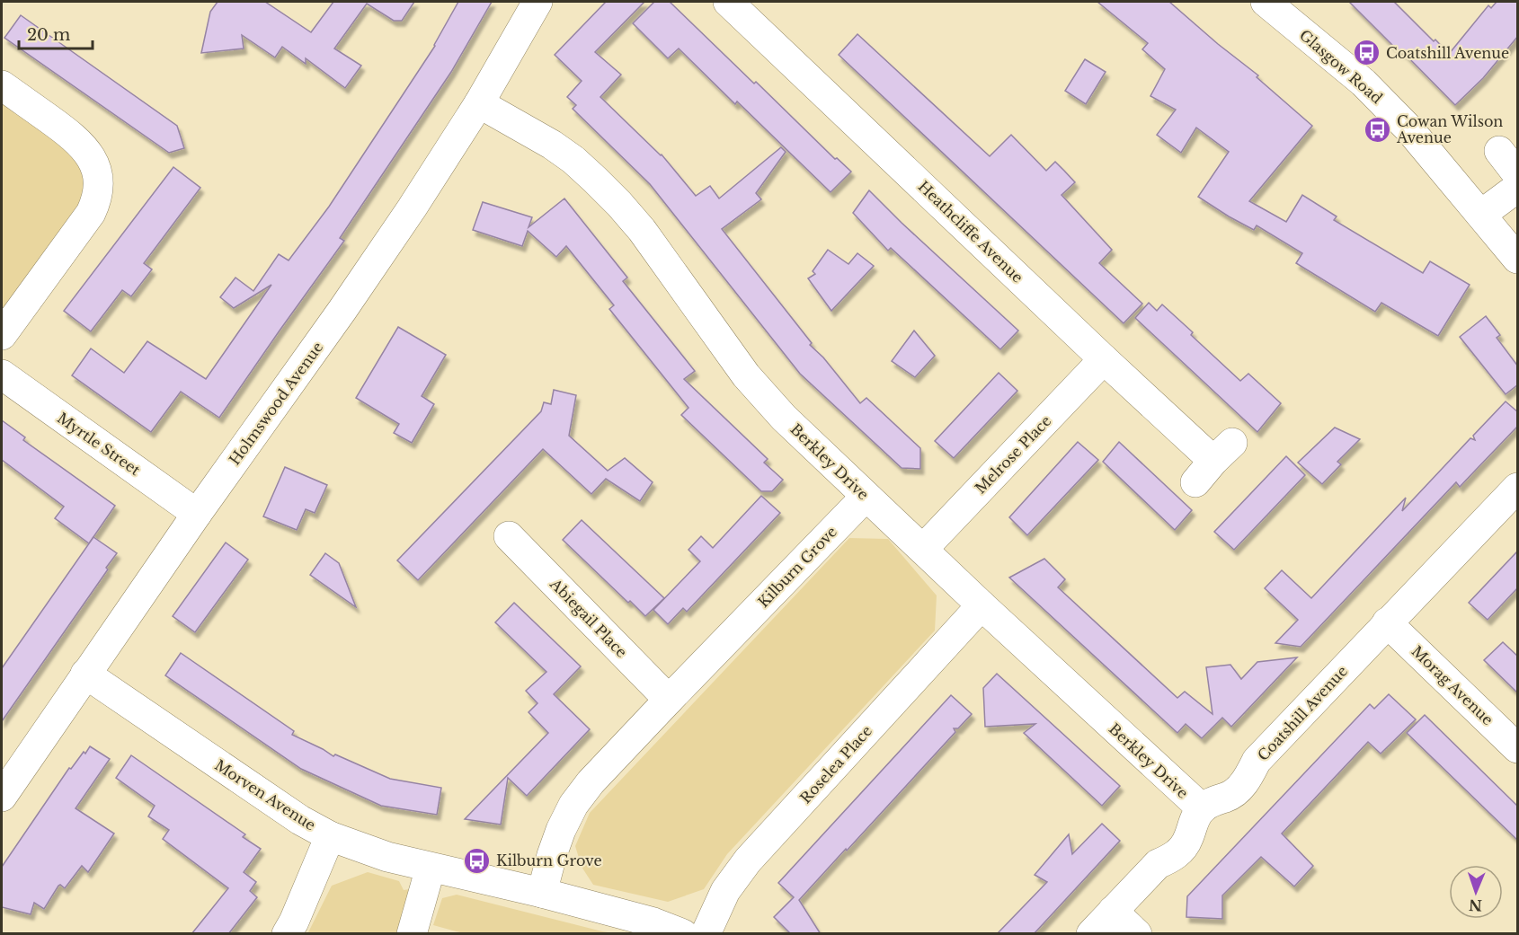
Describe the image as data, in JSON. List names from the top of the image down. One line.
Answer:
{"streets":{"street":["Glasgow Road","Heathcliffe Avenue","Holmswood Avenue","Myrtle Street","Melrose Place","Berkley Drive","Kilburn Grove","Abiegail Place","Morag Avenue","Coatshill Avenue","Roselea Place","Morven Avenue"]},"crossings":[["Heathcliffe Avenue","Melrose Place"],["Holmswood Avenue","Myrtle Street"],["Holmswood Avenue","Berkley Drive"],["Holmswood Avenue","Morven Avenue"],["Melrose Place","Berkley Drive"],["Berkley Drive","Kilburn Grove"],["Berkley Drive","Coatshill Avenue"],["Berkley Drive","Roselea Place"],["Kilburn Grove","Abiegail Place"],["Kilburn Grove","Morven Avenue"],["Morag Avenue","Coatshill Avenue"]],"places":{"bus stop":["Coatshill Avenue","Cowan Wilson Avenue","Kilburn Grove"]},"scale_bar":"20 m","north":"bottom"}
